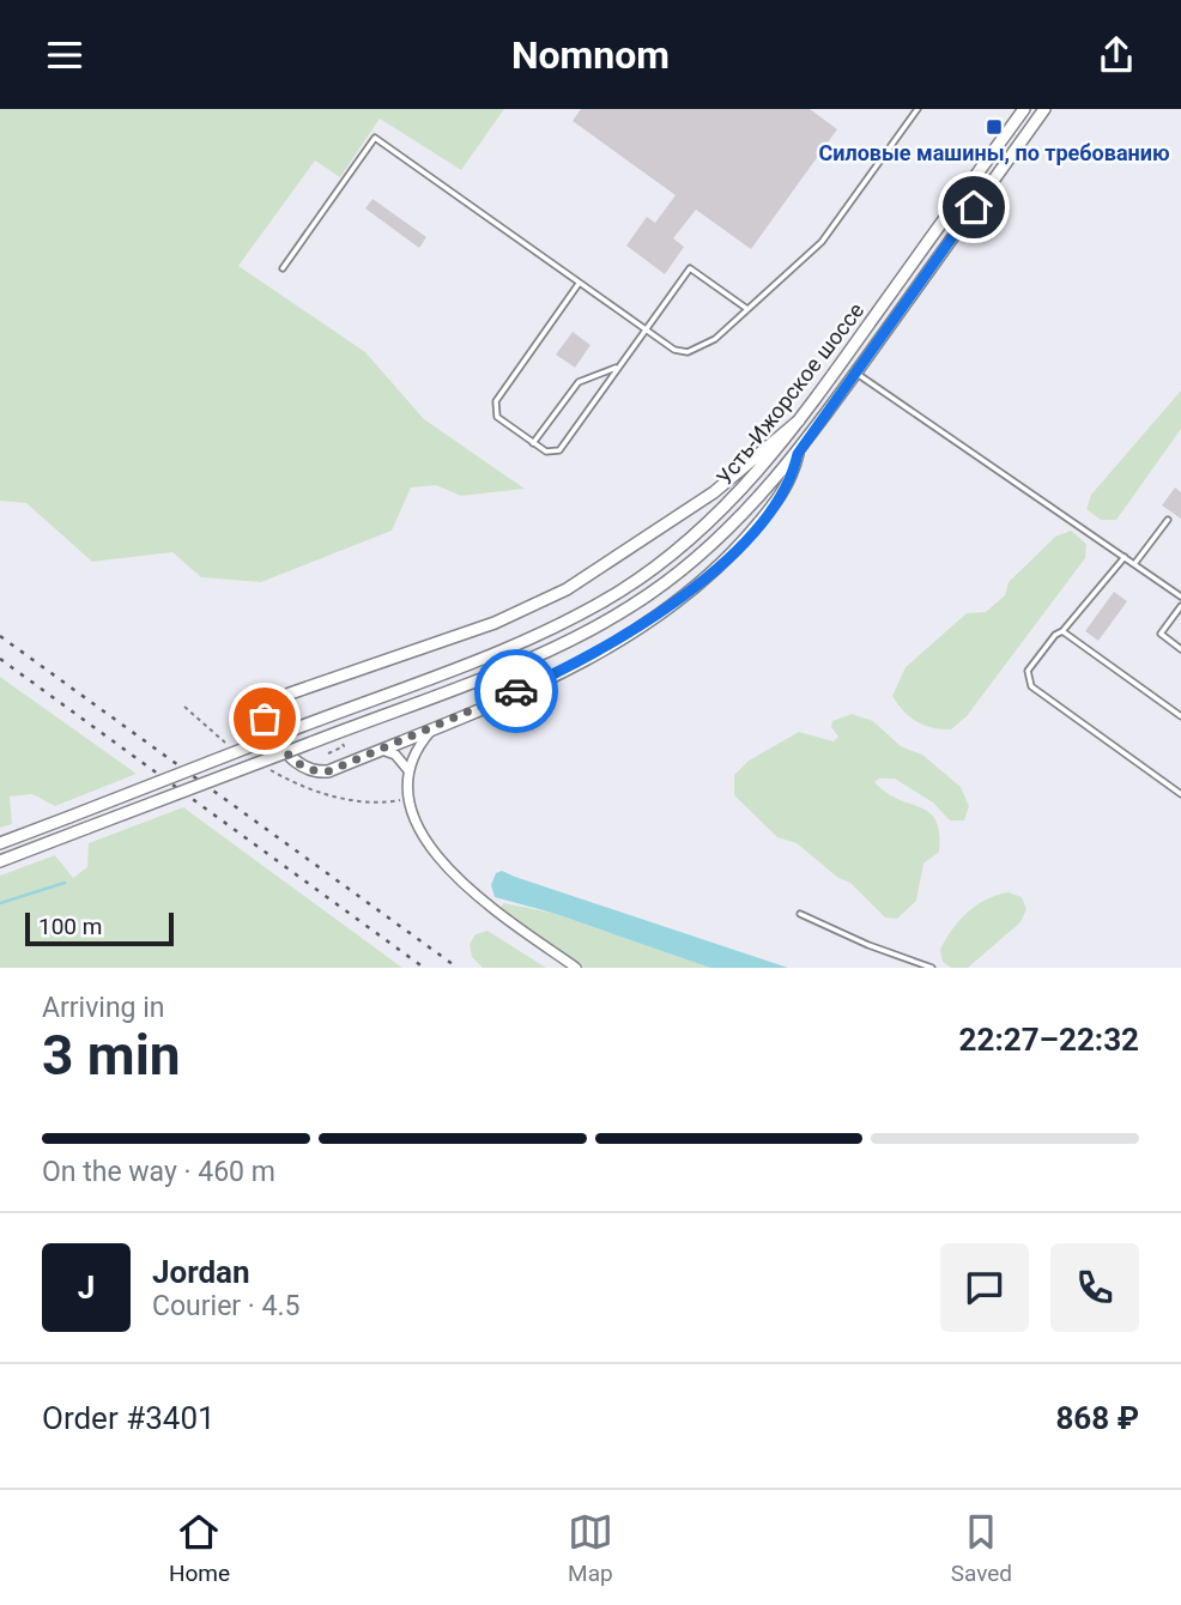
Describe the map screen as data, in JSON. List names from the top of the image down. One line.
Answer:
{"streets":{"street":["Усть-Ижорское шоссе"]},"places":{"transit":["Силовые машины, по требованию"]},"scale_bar":"100 m","page":{"header":"Nomnom","scale":"100 m","heading":["3 min","Arriving in","22:27–22:32"],"panel":["Jordan","Courier · 4.5","Order #3401","868 ₽"],"bar":"On the way · 460 m","round":"J","tabs":["Home","Map","Saved"]}}
